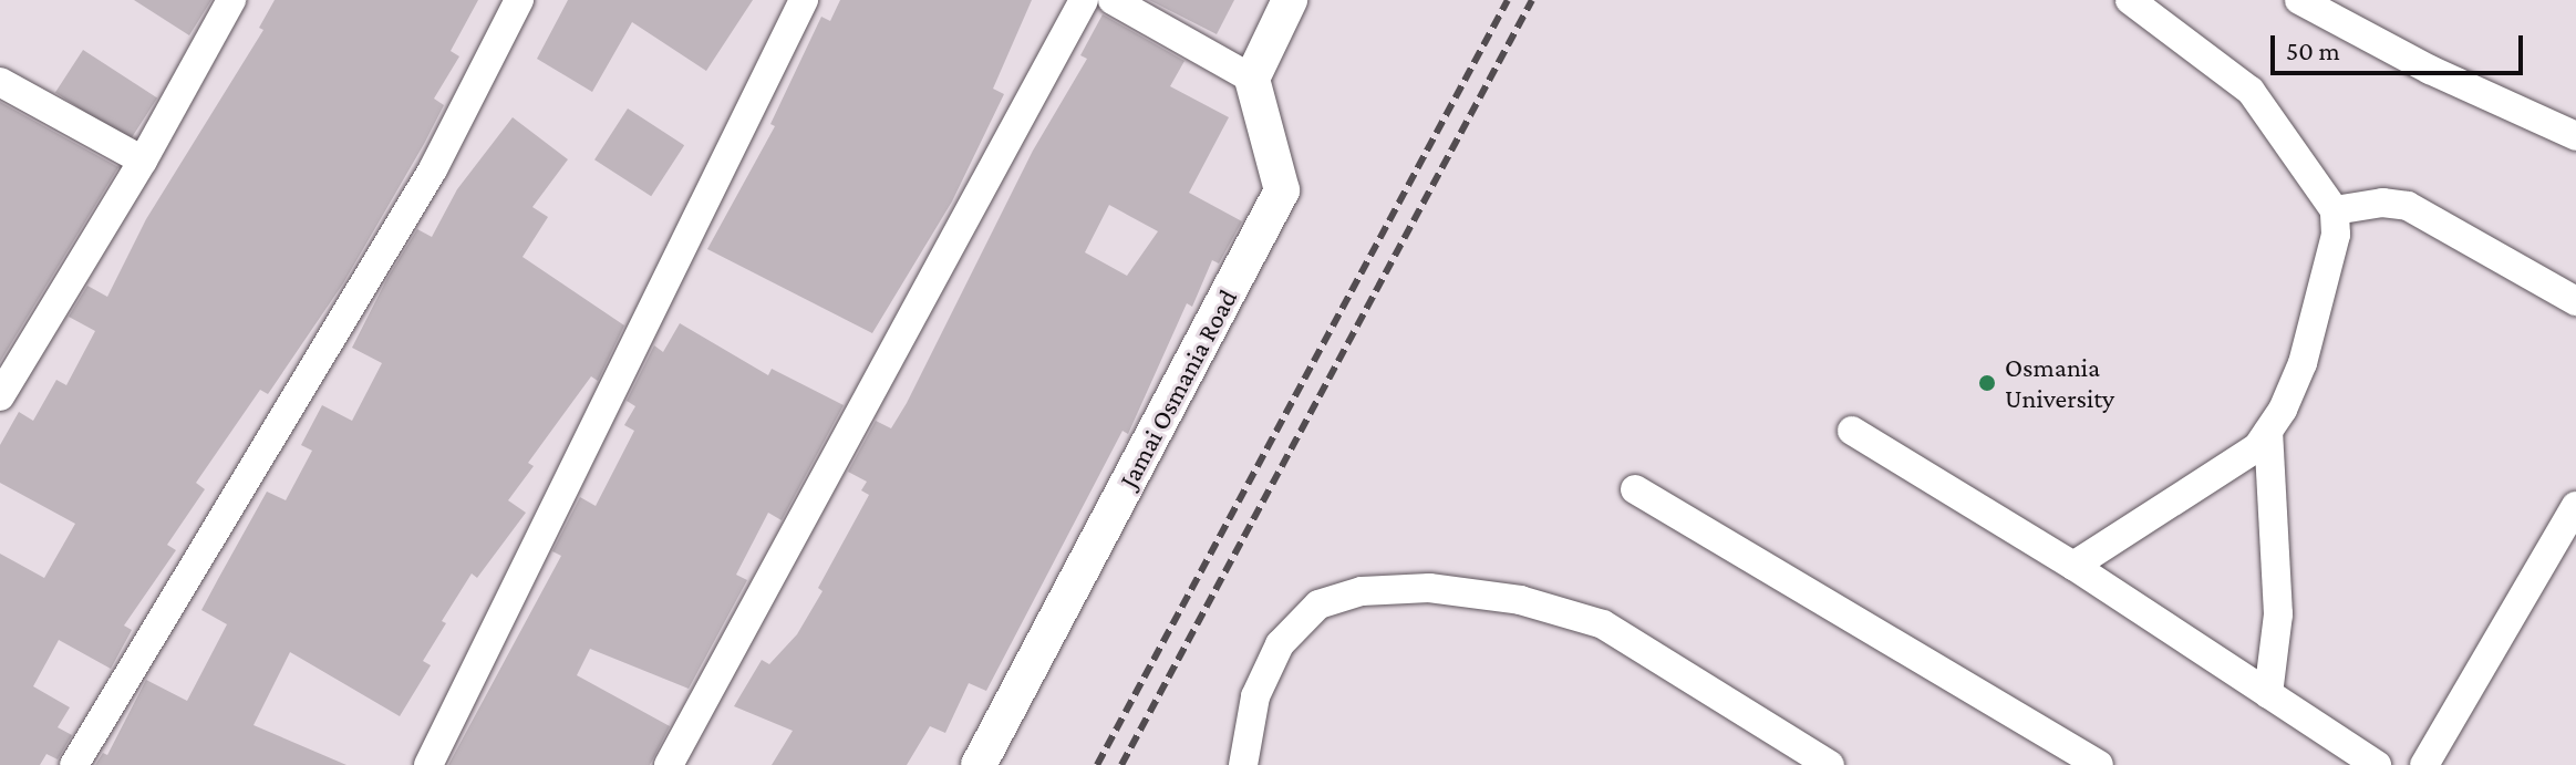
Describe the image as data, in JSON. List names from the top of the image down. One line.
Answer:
{"streets":{"street":["Jamai Osmania Road"]},"places":["Osmania University"],"scale_bar":"50 m"}
